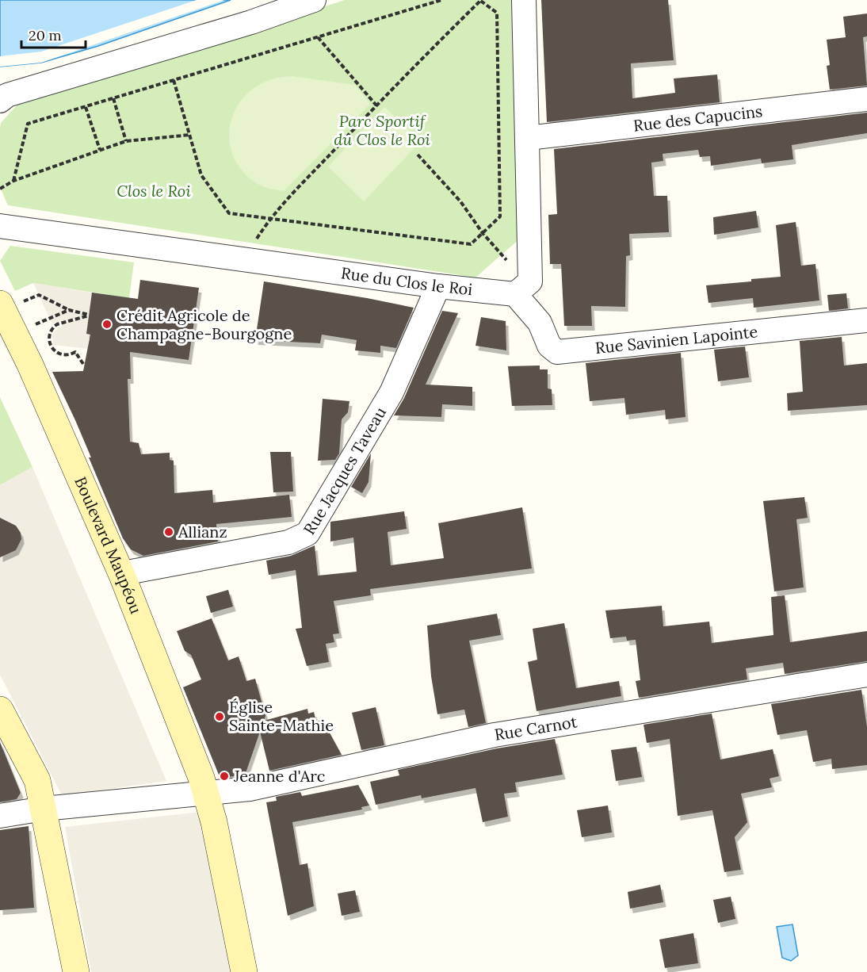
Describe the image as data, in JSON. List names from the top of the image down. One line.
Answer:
{"streets":{"main road":["Boulevard Maupéou"],"street":["Rue des Capucins","Rue du Clos le Roi","Rue Savinien Lapointe","Rue Jacques Taveau","Rue Carnot"]},"crossings":[["Rue du Clos le Roi","Rue Savinien Lapointe"],["Rue du Clos le Roi","Rue Jacques Taveau"],["Rue Jacques Taveau","Boulevard Maupéou"],["Boulevard Maupéou","Rue Carnot"]],"parks":["Parc Sportif du Clos le Roi","Clos le Roi"],"places":["Crédit Agricole de Champagne-Bourgogne","Allianz","Église Sainte-Mathie","Jeanne d'Arc"],"scale_bar":"20 m"}
